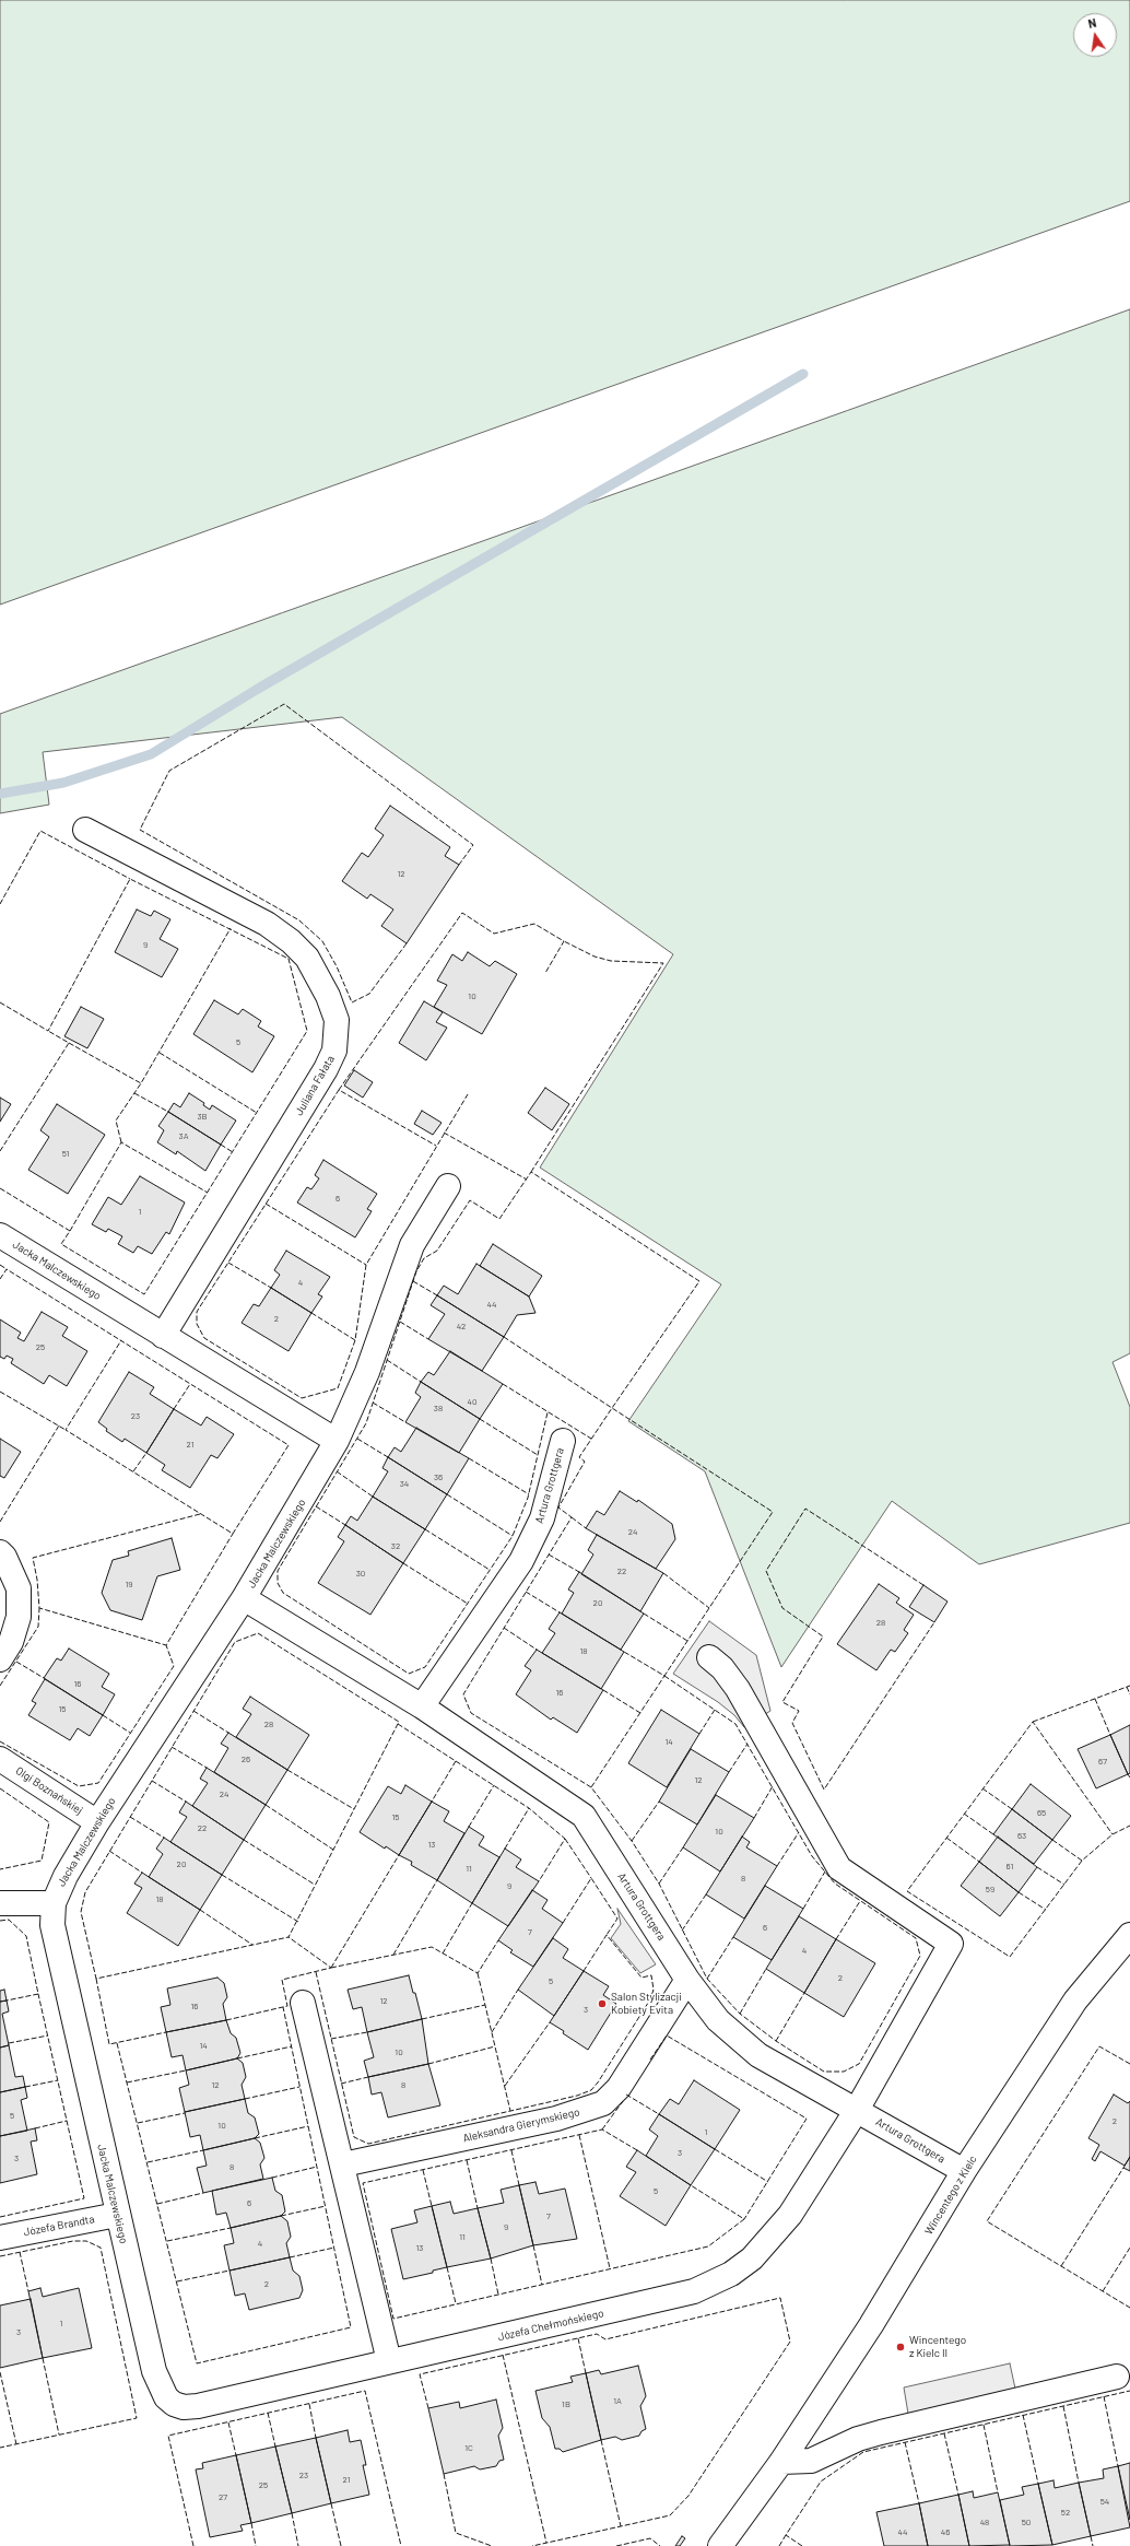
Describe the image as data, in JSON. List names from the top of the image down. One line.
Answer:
{"streets":{"street":["Juliana Fałata","Jacka Malczewskiego","Artura Grottgera","Olgi Boznańskiej","Aleksandra Gierymskiego","Wincentego z Kielc","Józefa Brandta","Józefa Chełmońskiego"]},"crossings":[["Juliana Fałata","Jacka Malczewskiego"],["Jacka Malczewskiego","Artura Grottgera"],["Jacka Malczewskiego","Olgi Boznańskiej"],["Jacka Malczewskiego","Józefa Brandta"],["Jacka Malczewskiego","Józefa Chełmońskiego"],["Artura Grottgera","Aleksandra Gierymskiego"],["Artura Grottgera","Wincentego z Kielc"],["Artura Grottgera","Józefa Chełmońskiego"]],"places":["Salon Stylizacji Kobiety Evita","Wincentego z Kielc II"],"house_numbers":["12","9","10","5","3B","3A","51","6","1","4","44","2","42","25","40","38","23","21","36","34","24","32","22","30","19","20","28","18","16","16","15","28","14","26","67","12","24","65","15","22","10","63","13","20","61","11","8","9","59","18","6","7","4","2","5","12","16","3","14","10","12","8","5","2","10","1","3","3","8","5","6","7","9","11","4","13","2","1","3","1A","1B","1C","23","21","25","27","54","52","48","50","44","46"],"north":"top"}
